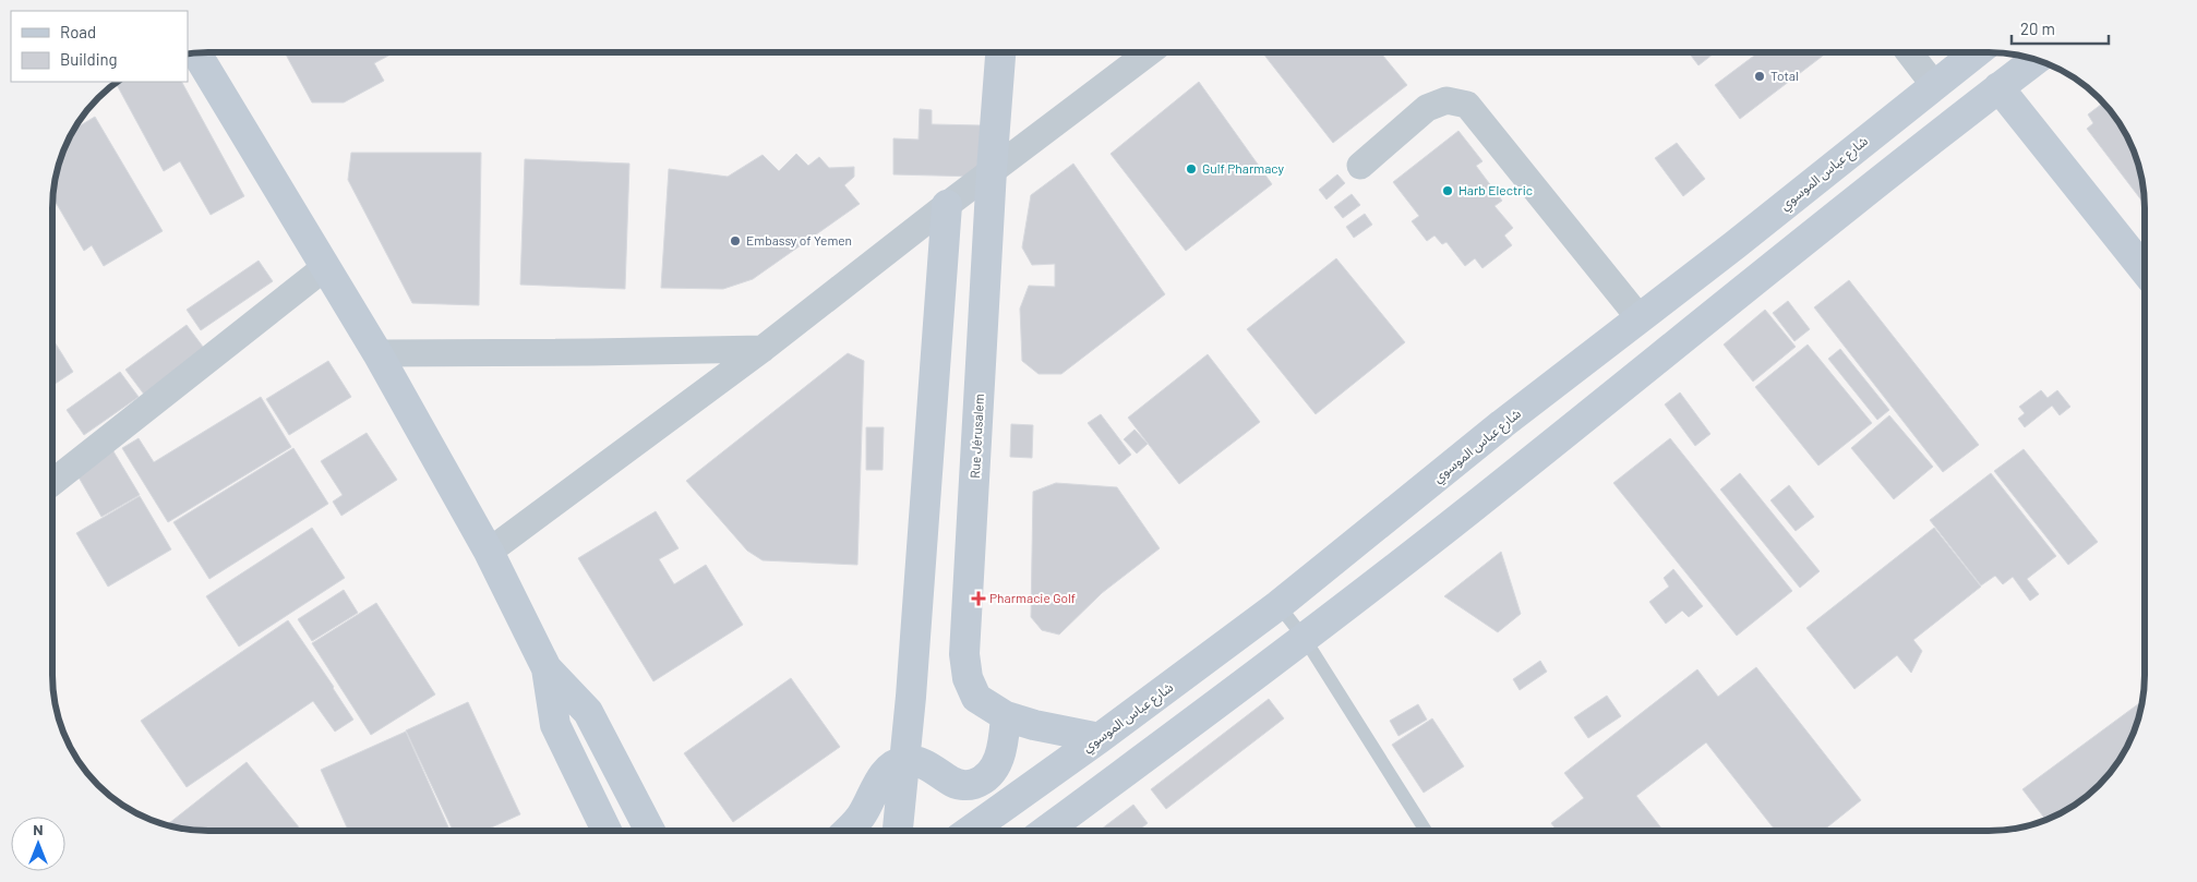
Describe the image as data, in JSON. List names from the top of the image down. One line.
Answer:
{"streets":{"street":["شارع عباس الموسوي","Rue Jérusalem"]},"crossings":[["شارع عباس الموسوي","Rue Jérusalem"]],"places":{"other":["Total","Gulf Pharmacy","Harb Electric","Embassy of Yemen"],"health":["Pharmacie Golf"]},"legend":["Road","Building"],"scale_bar":"20 m","north":"top"}
